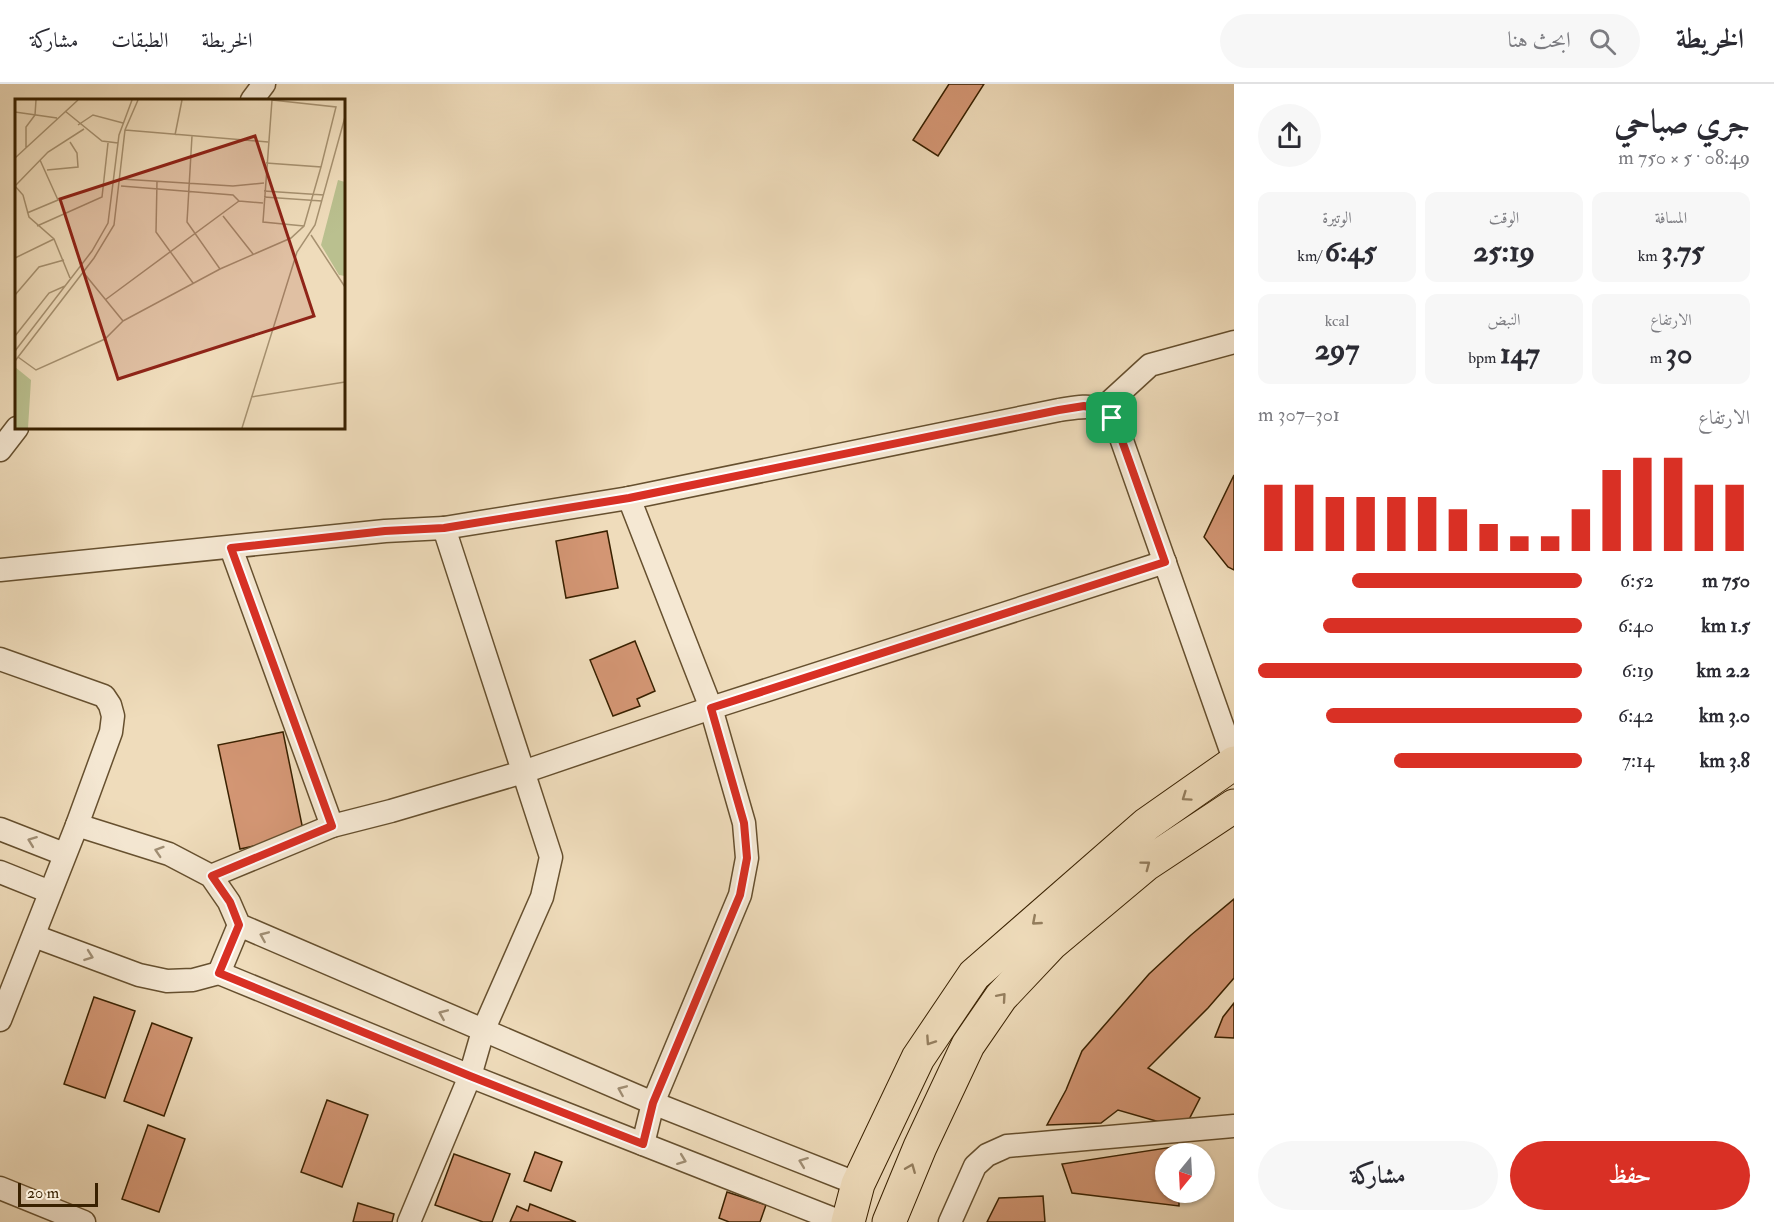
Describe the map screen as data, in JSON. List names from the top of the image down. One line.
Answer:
{"scale_bar":"20 m","north":"bottom","page":{"header":"الخريطة","search":"ابحث هنا","nav":["الخريطة","الطبقات","مشاركة"],"heading":["جري صباحي","08:49 · 5 × 750 m"],"stats":[["المسافة","3.75 km"],["الوقت","25:19"],["الوتيرة","6:45 /km"],["الارتفاع","30 m"],["النبض","147 bpm"],["kcal","297"]],"chart":["الارتفاع","301–307 m"],"list":[{"name":"750 m","note":"6:52"},{"name":"1.5 km","note":"6:40"},{"name":"2.2 km","note":"6:19"},{"name":"3.0 km","note":"6:42"},{"name":"3.8 km","note":"7:14"}],"buttons":["حفظ","مشاركة"],"scale":"20 m"}}
